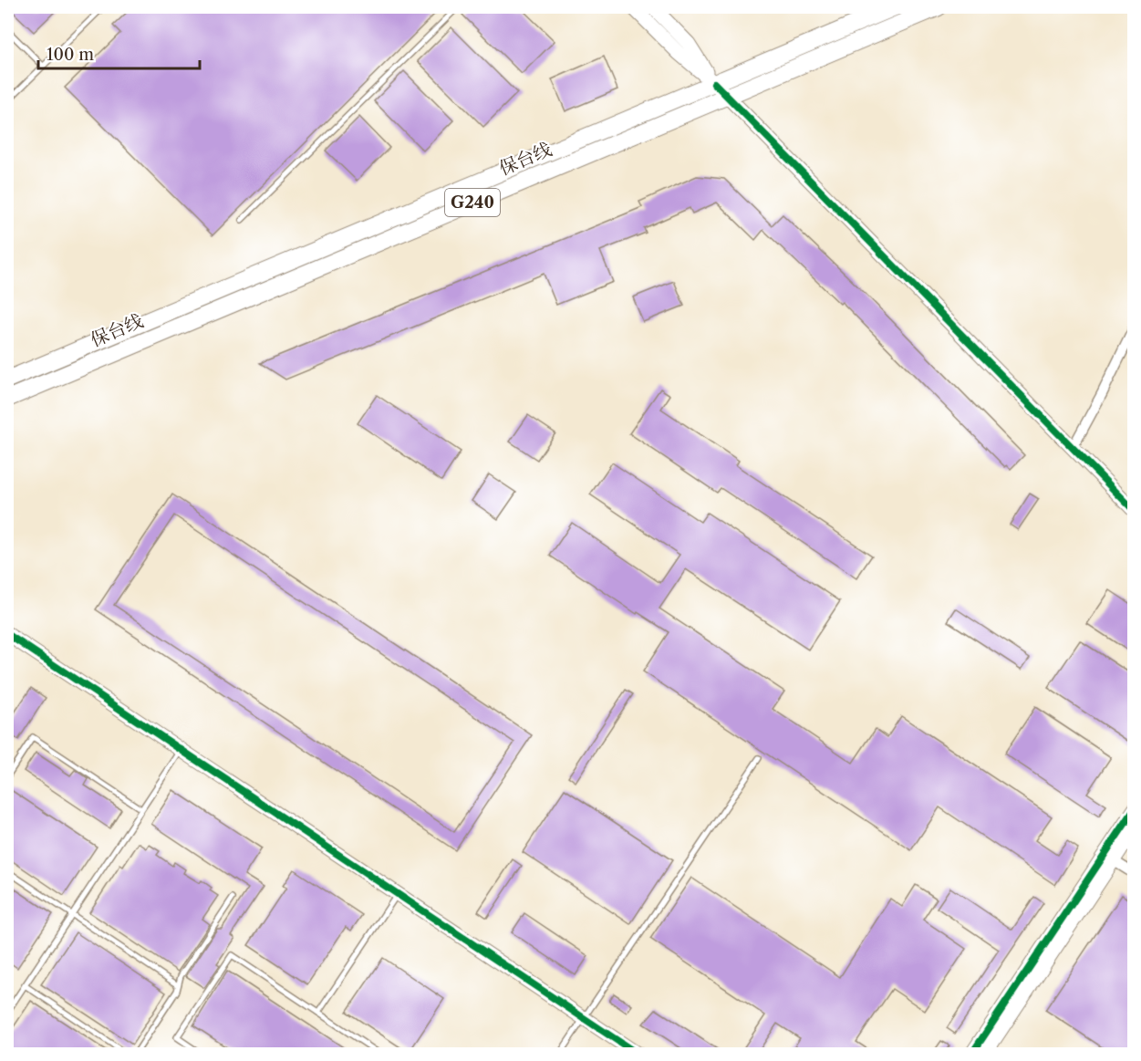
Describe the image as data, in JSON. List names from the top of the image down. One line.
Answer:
{"streets":{"highway":["保台线","G240"]},"scale_bar":"100 m"}
